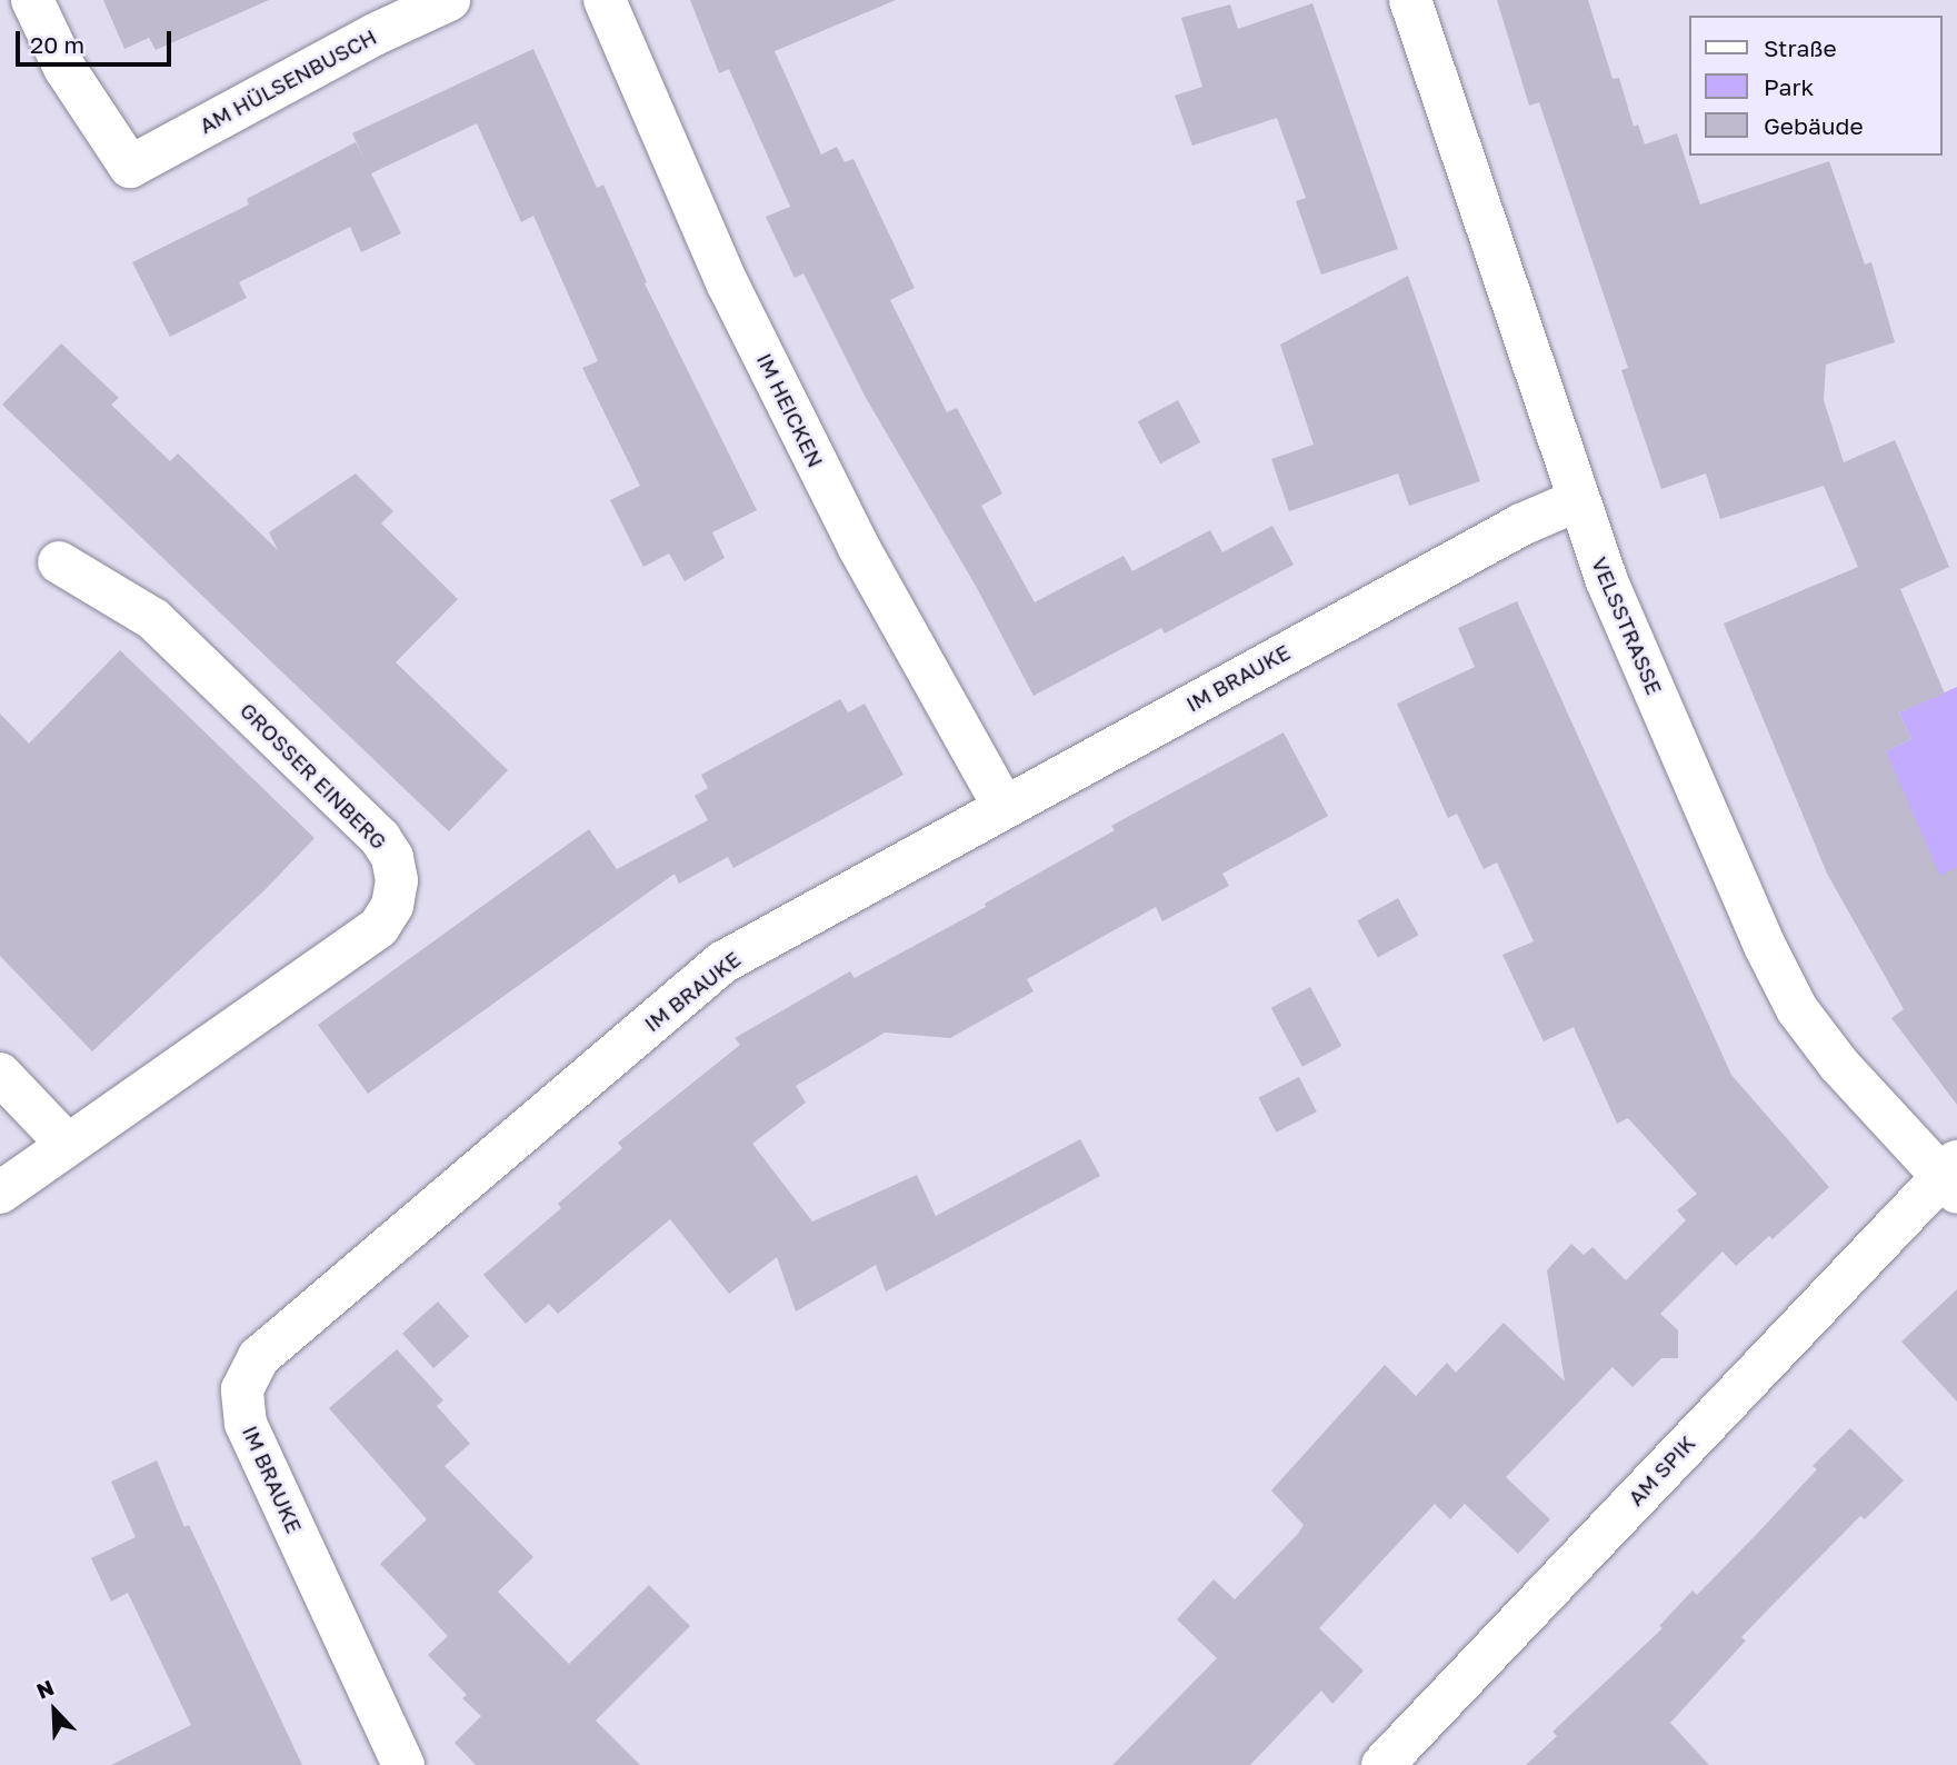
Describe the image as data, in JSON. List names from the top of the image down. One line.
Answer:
{"streets":{"street":["AM HÜLSENBUSCH","IM HEICKEN","VELSSTRASSE","IM BRAUKE","GROSSER EINBERG","AM SPIK"]},"crossings":[["IM HEICKEN","IM BRAUKE"],["VELSSTRASSE","IM BRAUKE"],["VELSSTRASSE","AM SPIK"]],"legend":["Straße","Park","Gebäude"],"scale_bar":"20 m","north":"top left"}
